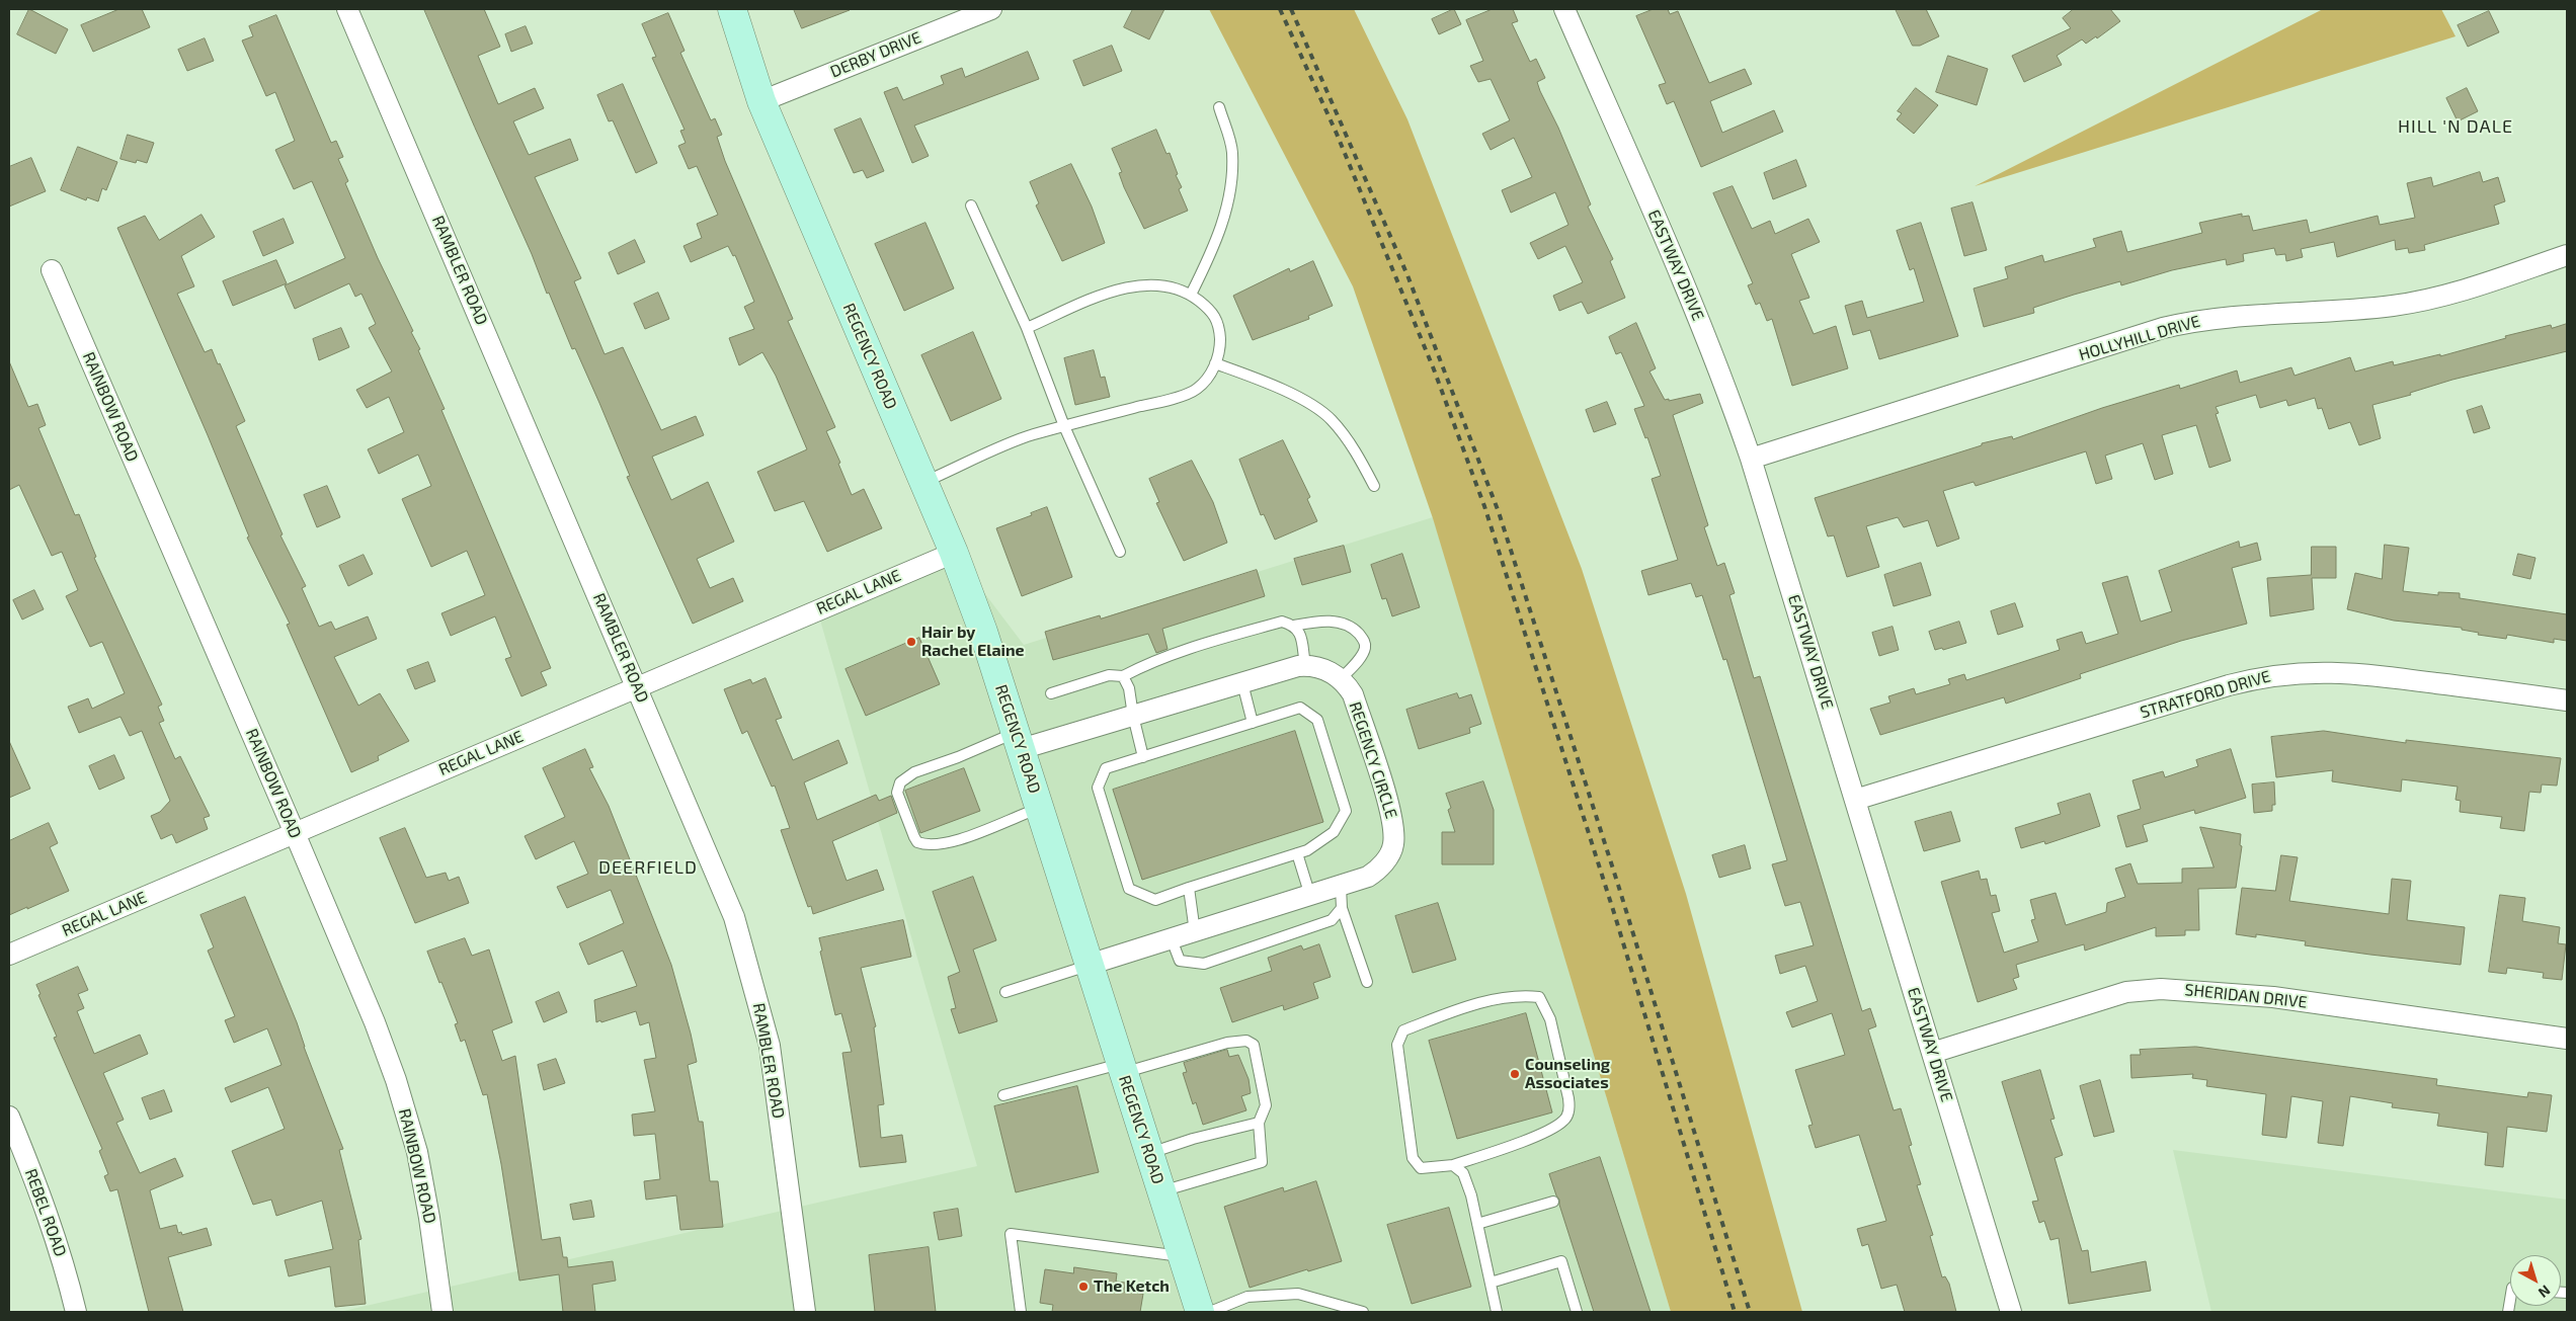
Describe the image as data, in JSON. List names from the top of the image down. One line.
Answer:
{"streets":{"street":["DERBY DRIVE","EASTWAY DRIVE","RAMBLER ROAD","HOLLYHILL DRIVE","REGENCY ROAD","RAINBOW ROAD","REGAL LANE","STRATFORD DRIVE","REGENCY CIRCLE","SHERIDAN DRIVE","REBEL ROAD"]},"crossings":[["DERBY DRIVE","REGENCY ROAD"],["EASTWAY DRIVE","HOLLYHILL DRIVE"],["EASTWAY DRIVE","STRATFORD DRIVE"],["EASTWAY DRIVE","SHERIDAN DRIVE"],["RAMBLER ROAD","REGAL LANE"],["REGENCY ROAD","REGAL LANE"],["REGENCY ROAD","REGENCY CIRCLE"],["RAINBOW ROAD","REGAL LANE"]],"districts":["HILL 'N DALE","DEERFIELD"],"places":["Hair by Rachel Elaine","Counseling Associates","The Ketch"],"north":"bottom right"}
